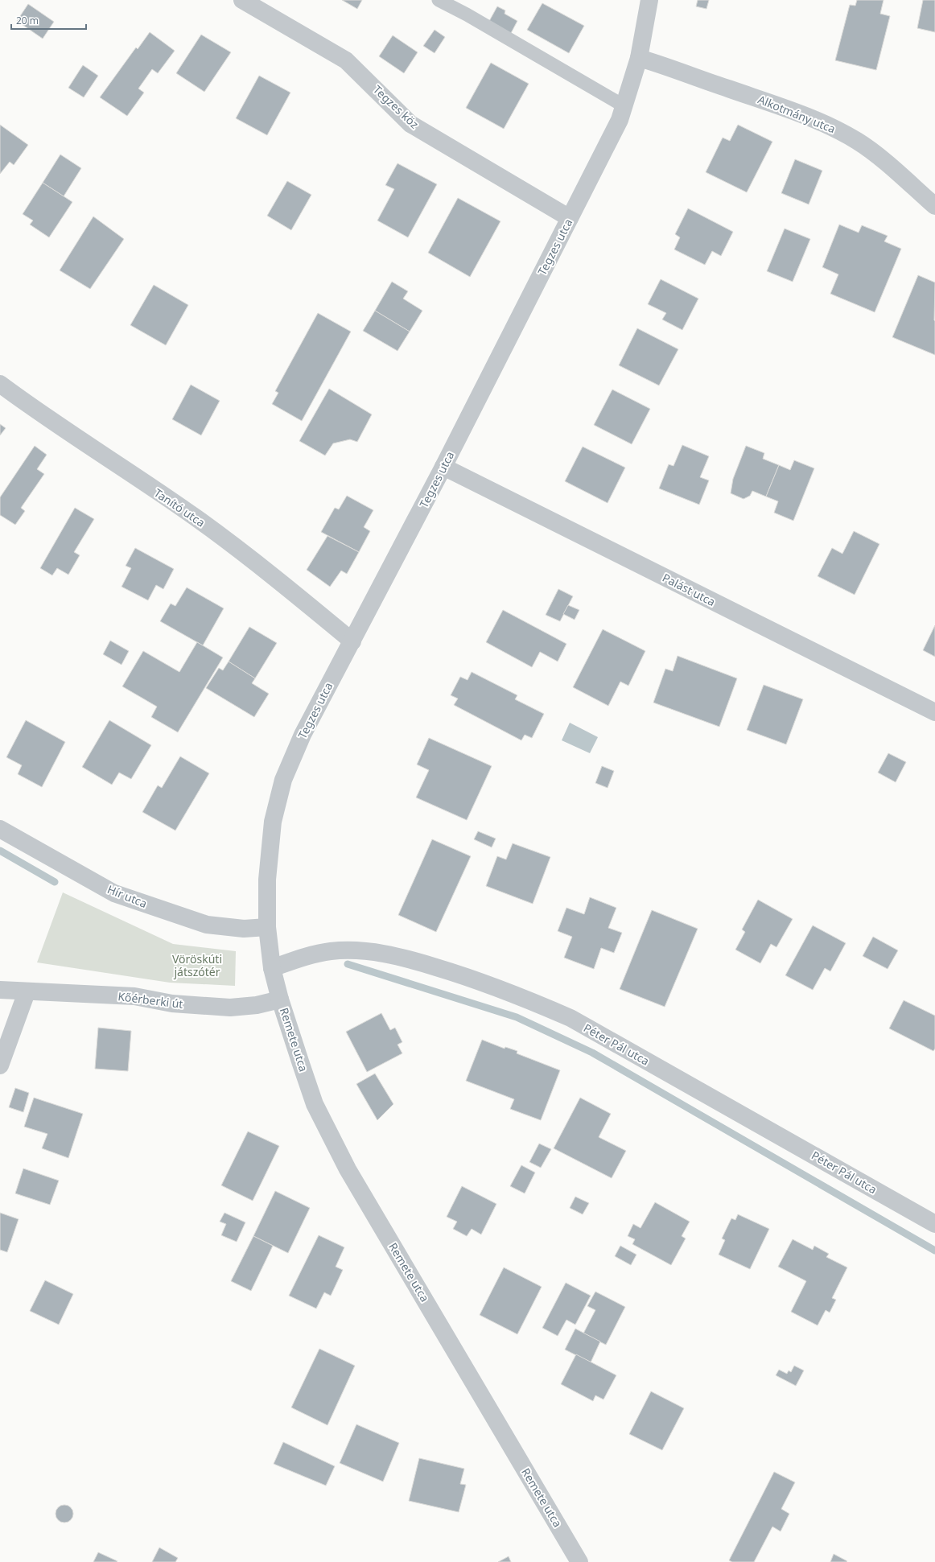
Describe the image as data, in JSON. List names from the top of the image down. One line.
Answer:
{"streets":{"street":["Tegzes köz","Alkotmány utca","Tegzes utca","Tanító utca","Palást utca","Hír utca","Kőérberki út","Remete utca","Péter Pál utca"]},"crossings":[["Tegzes köz","Tegzes utca"],["Alkotmány utca","Tegzes utca"],["Tegzes utca","Tanító utca"],["Tegzes utca","Palást utca"],["Tegzes utca","Hír utca"],["Tegzes utca","Remete utca"],["Tegzes utca","Péter Pál utca"],["Kőérberki út","Remete utca"],["Remete utca","Péter Pál utca"]],"parks":["Vöröskúti játszótér"],"scale_bar":"20 m"}
